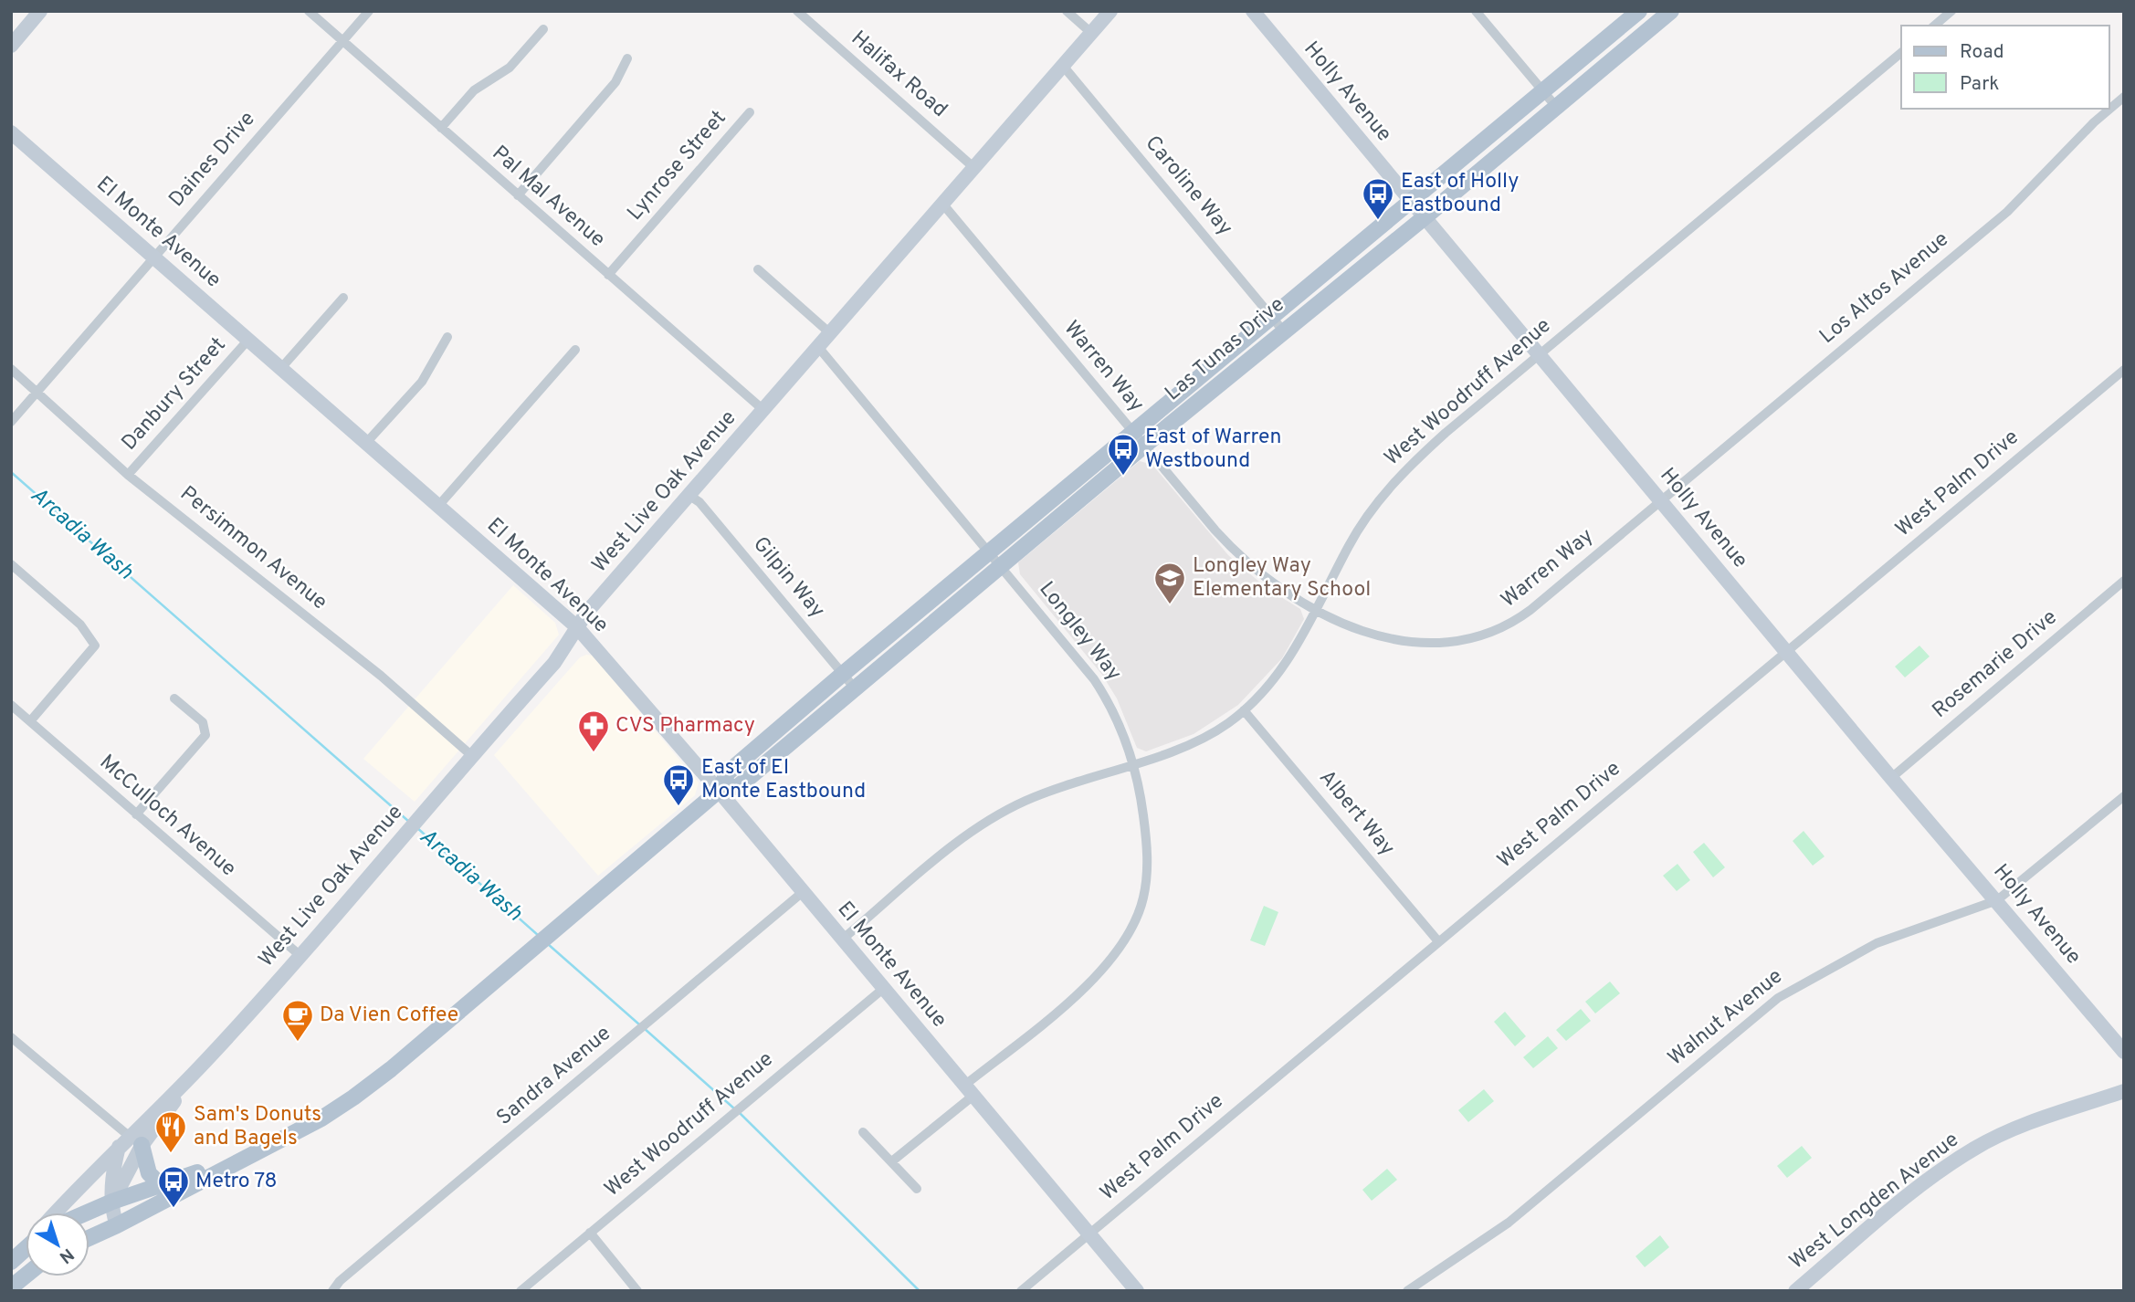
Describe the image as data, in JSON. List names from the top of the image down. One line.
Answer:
{"streets":{"main road":["Las Tunas Drive"],"street":["Halifax Road","Holly Avenue","Daines Drive","Lynrose Street","Caroline Way","Pal Mal Avenue","El Monte Avenue","Los Altos Avenue","Warren Way","West Woodruff Avenue","Danbury Street","West Palm Drive","West Live Oak Avenue","Persimmon Avenue","Gilpin Way","Longley Way","Rosemarie Drive","Albert Way","McCulloch Avenue","Walnut Avenue","Sandra Avenue","West Longden Avenue"]},"crossings":[["Halifax Road","West Live Oak Avenue"],["Holly Avenue","Los Altos Avenue"],["Holly Avenue","Las Tunas Drive"],["Holly Avenue","Warren Way"],["Holly Avenue","West Woodruff Avenue"],["Holly Avenue","West Palm Drive"],["Holly Avenue","Rosemarie Drive"],["Holly Avenue","Walnut Avenue"],["Daines Drive","Pal Mal Avenue"],["Daines Drive","El Monte Avenue"],["Daines Drive","Persimmon Avenue"],["Lynrose Street","Pal Mal Avenue"],["Caroline Way","Las Tunas Drive"],["Caroline Way","West Live Oak Avenue"],["Pal Mal Avenue","West Live Oak Avenue"],["El Monte Avenue","Las Tunas Drive"],["El Monte Avenue","West Woodruff Avenue"],["El Monte Avenue","Danbury Street"],["El Monte Avenue","West Palm Drive"],["El Monte Avenue","West Live Oak Avenue"],["El Monte Avenue","Longley Way"],["El Monte Avenue","Sandra Avenue"],["Los Altos Avenue","Warren Way"],["Las Tunas Drive","Warren Way"],["Las Tunas Drive","West Live Oak Avenue"],["Las Tunas Drive","Gilpin Way"],["Las Tunas Drive","Longley Way"],["Warren Way","West Woodruff Avenue"],["Warren Way","West Live Oak Avenue"],["West Woodruff Avenue","Longley Way"],["West Woodruff Avenue","Albert Way"],["Danbury Street","Persimmon Avenue"],["West Palm Drive","Albert Way"],["West Live Oak Avenue","Persimmon Avenue"],["West Live Oak Avenue","Gilpin Way"],["West Live Oak Avenue","Longley Way"],["West Live Oak Avenue","McCulloch Avenue"]],"water":["Arcadia Wash"],"places":{"bus stop":["East of Holly Eastbound","East of Warren Westbound","East of El Monte Eastbound","Metro 78"],"school or university":["Longley Way Elementary School"],"pharmacy":["CVS Pharmacy"],"cafe":["Da Vien Coffee"],"restaurant":["Sam's Donuts and Bagels"]},"legend":["Road","Park"],"north":"bottom right"}
